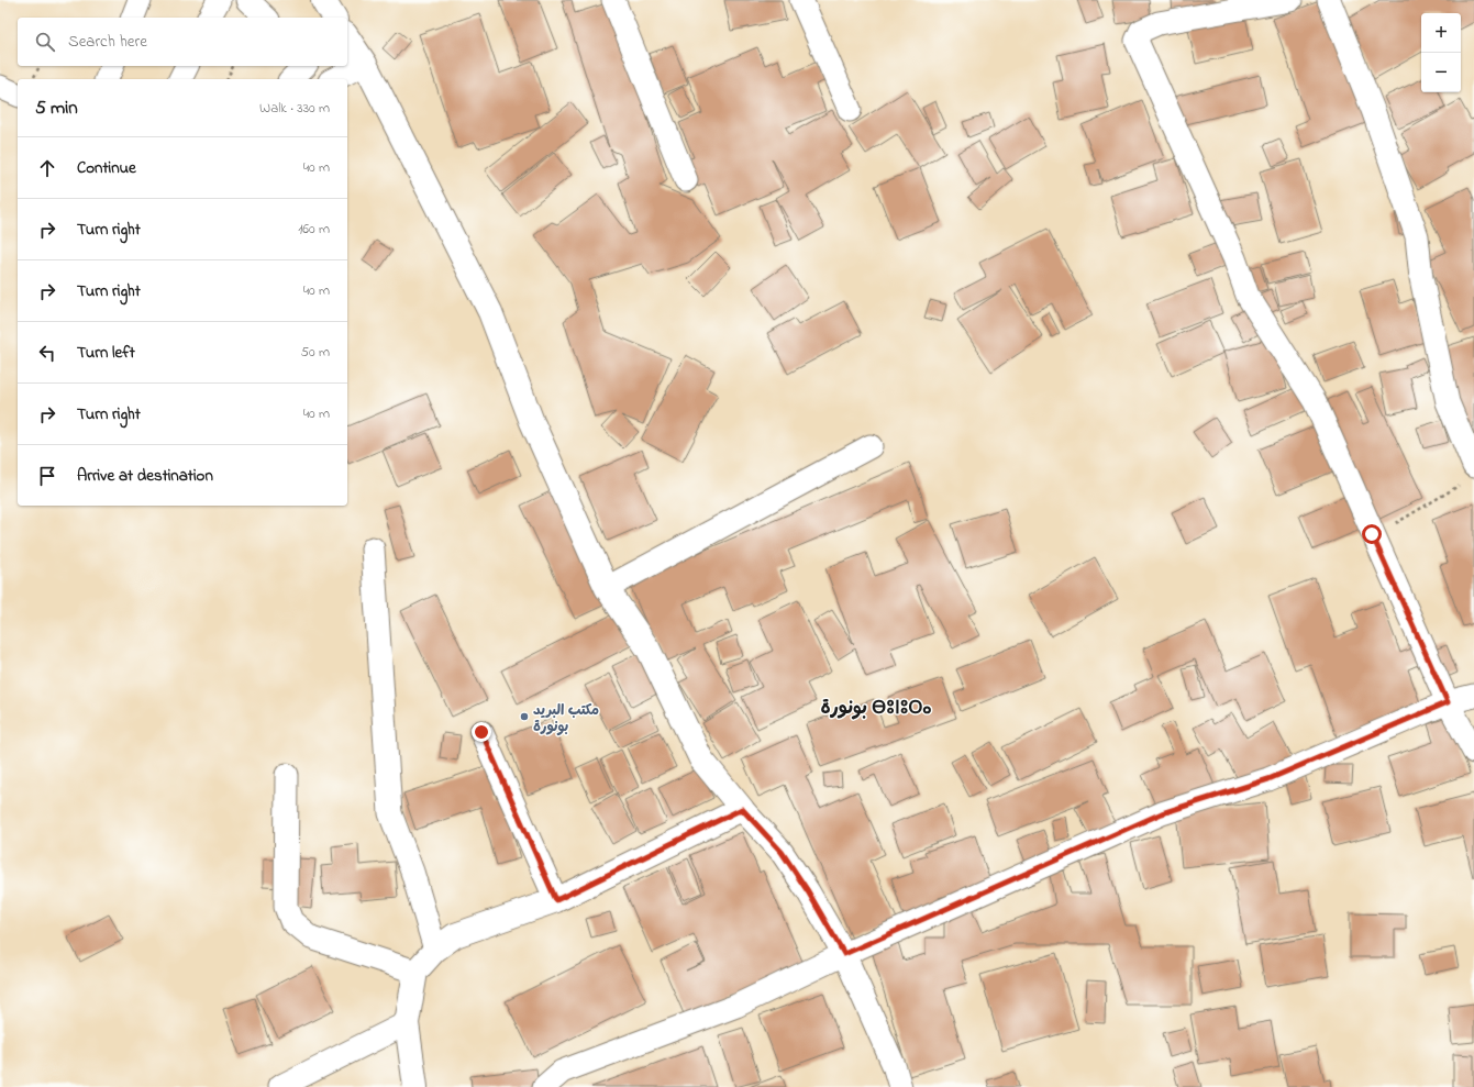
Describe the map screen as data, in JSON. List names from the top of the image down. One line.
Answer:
{"districts":["بونورة ⴱⵓⵏⵓⵔⴰ"],"places":["مكتب البريد بونورة"],"page":{"map_buttons":["+","−"],"search":"Search here","heading":["5 min","Walk · 330 m"],"list":[["Continue","40 m"],["Turn right","160 m"],["Turn right","40 m"],["Turn left","50 m"],["Turn right","40 m"],"Arrive at destination"]}}
